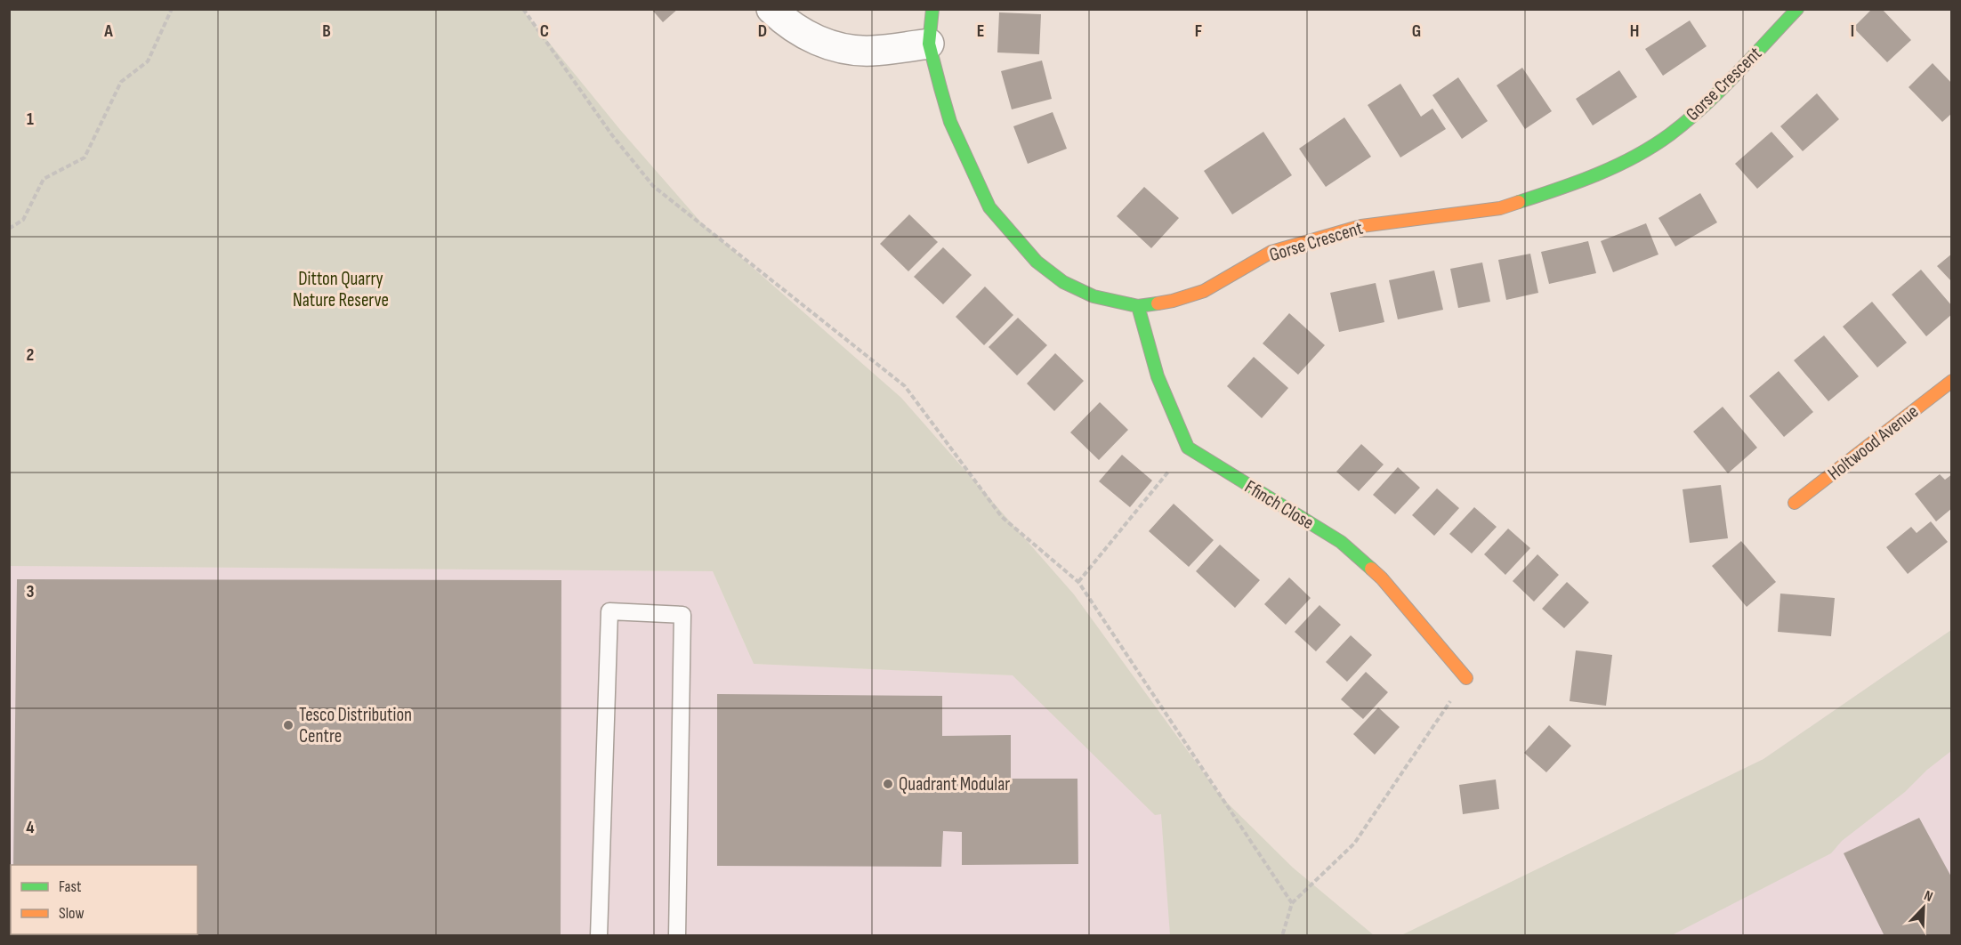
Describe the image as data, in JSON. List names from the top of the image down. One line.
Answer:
{"streets":{"street":["Gorse Crescent","Holtwood Avenue","Ffinch Close"]},"parks":["Ditton Quarry Nature Reserve"],"places":["Tesco Distribution Centre","Quadrant Modular"],"legend":["Fast","Slow"],"north":"top right","grid":{"columns":["A","B","C","D","E","F","G","H","I"],"rows":["1","2","3","4"]}}
